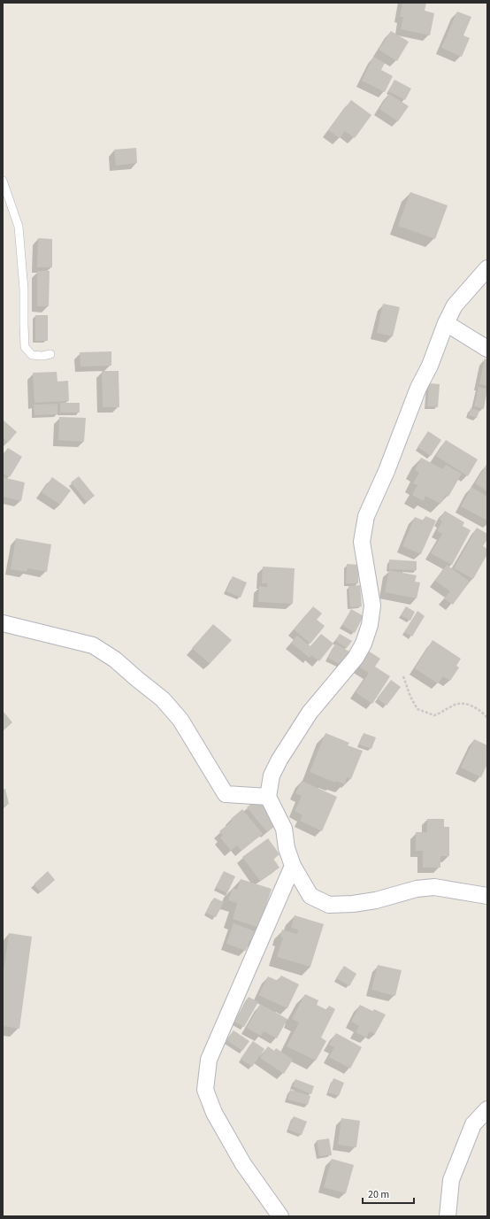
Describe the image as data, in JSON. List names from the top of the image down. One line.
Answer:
{"scale_bar":"20 m"}
